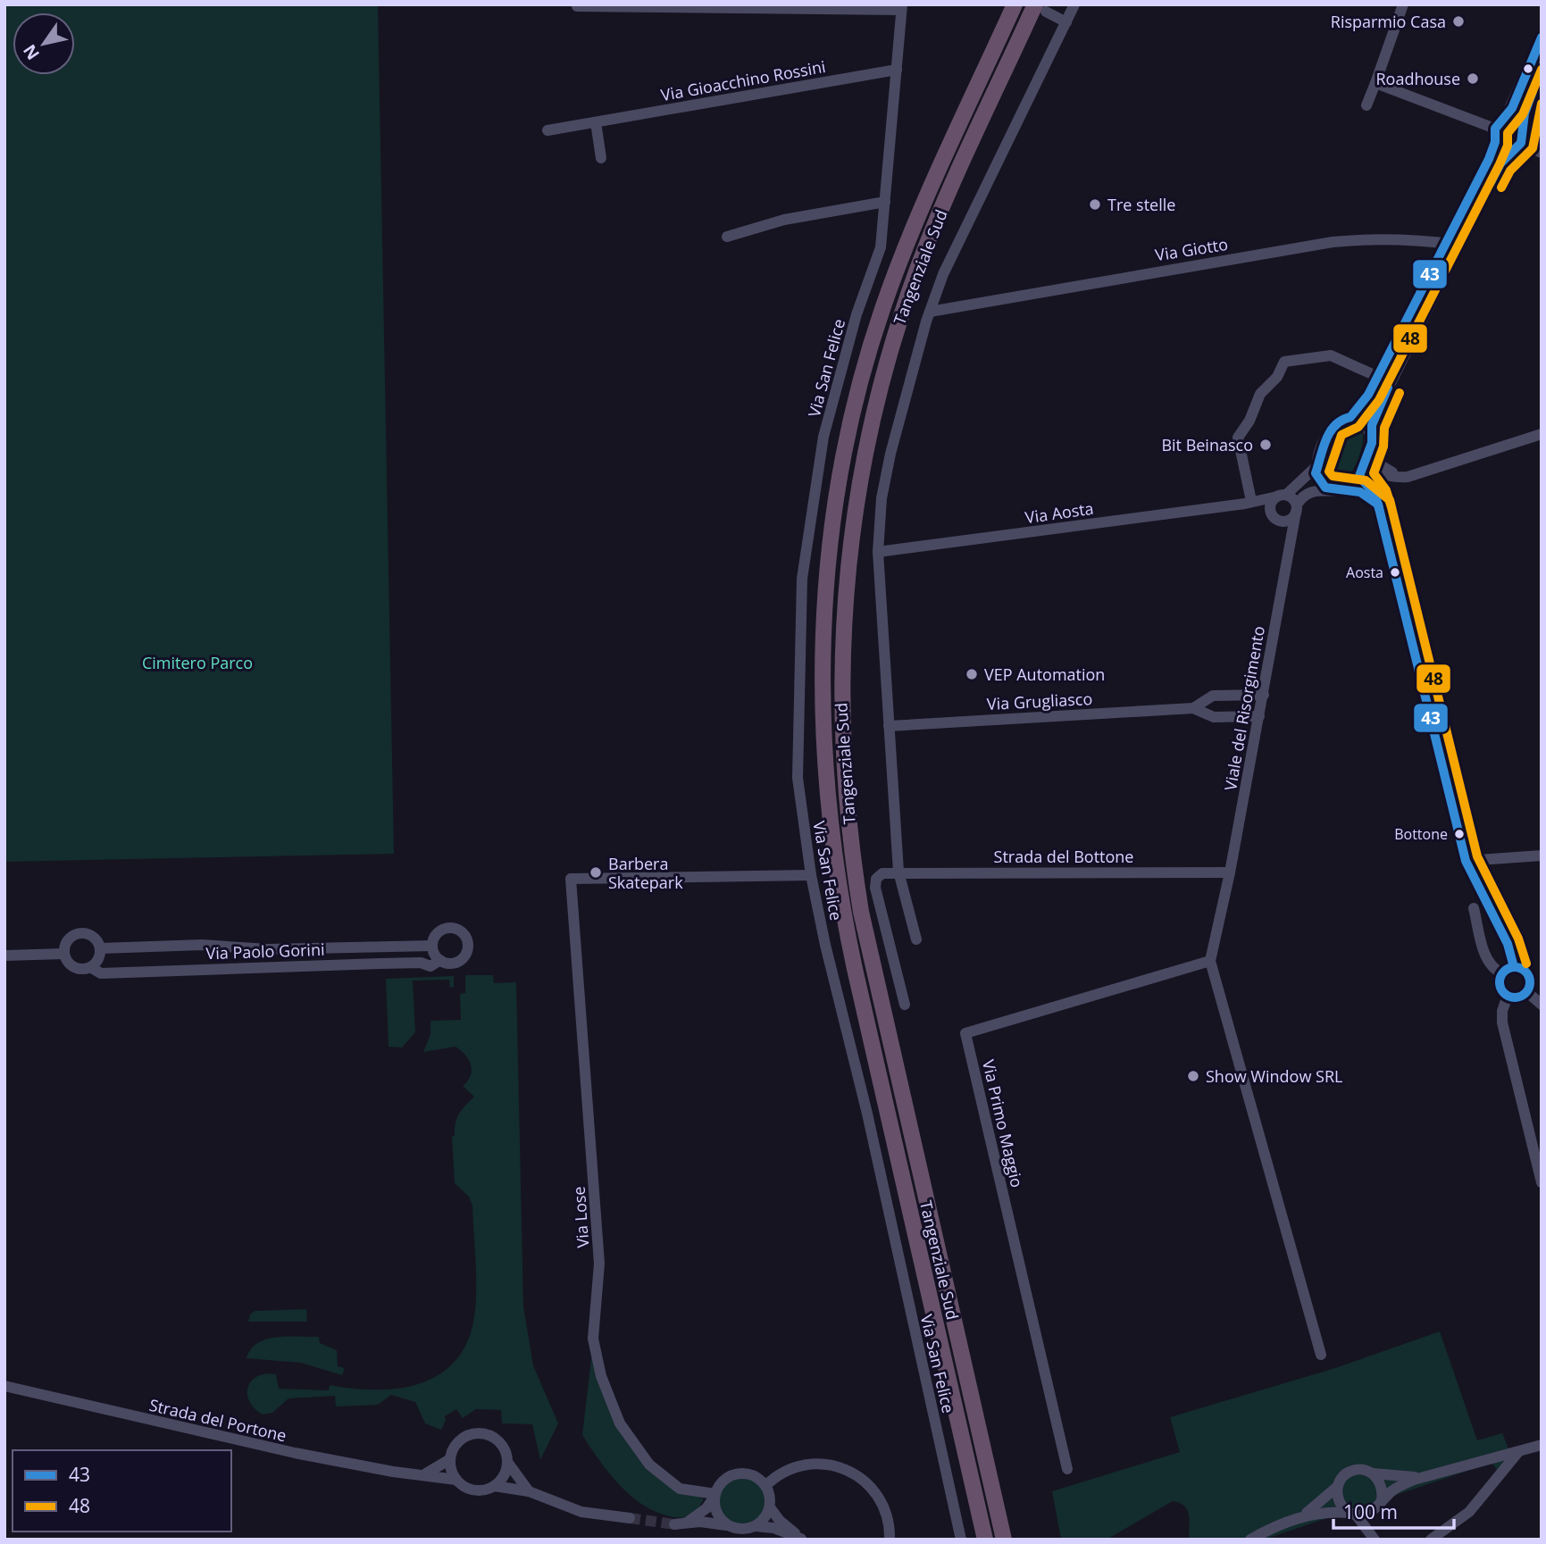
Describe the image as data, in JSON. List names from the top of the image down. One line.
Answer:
{"streets":{"highway":["Tangenziale Sud"],"street":["Via Gioacchino Rossini","Via Giotto","Via San Felice","Via Aosta","Via Grugliasco","Viale del Risorgimento","Strada del Bottone","Via Paolo Gorini","Via Primo Maggio","Via Lose","Strada del Portone"]},"crossings":[["Via Gioacchino Rossini","Via San Felice"],["Via San Felice","Via Lose"],["Via Aosta","Viale del Risorgimento"],["Via Grugliasco","Viale del Risorgimento"],["Viale del Risorgimento","Strada del Bottone"]],"parks":["Cimitero Parco"],"places":["Risparmio Casa","Roadhouse","Tre stelle","Bit Beinasco","Aosta","VEP Automation","Bottone","Barbera Skatepark","Show Window SRL"],"lines":["transit line 43","transit line 48"],"legend":["43","48"],"scale_bar":"100 m","north":"bottom left"}
